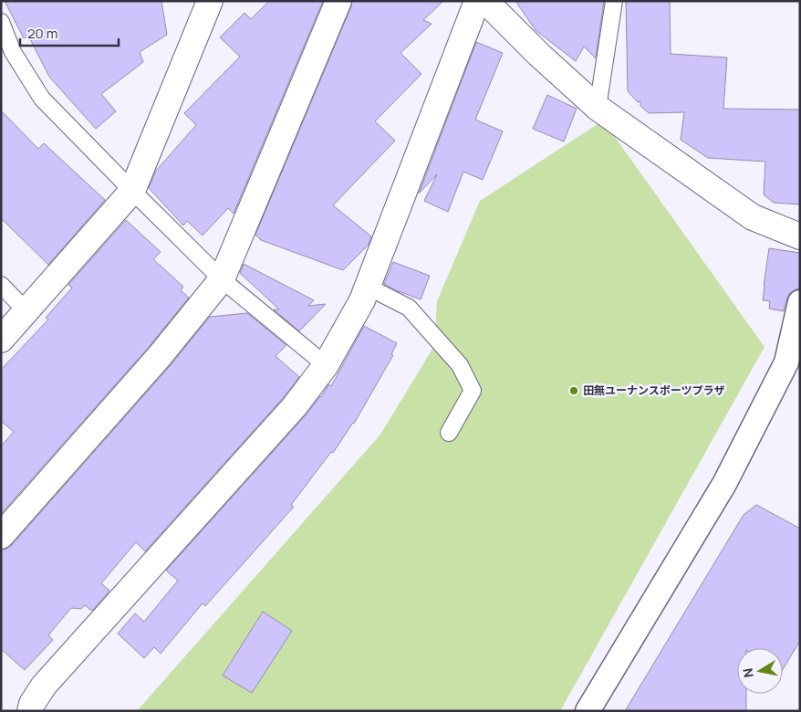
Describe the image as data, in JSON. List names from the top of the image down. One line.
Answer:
{"places":["田無ユーナンスポーツプラザ"],"scale_bar":"20 m","north":"left"}
